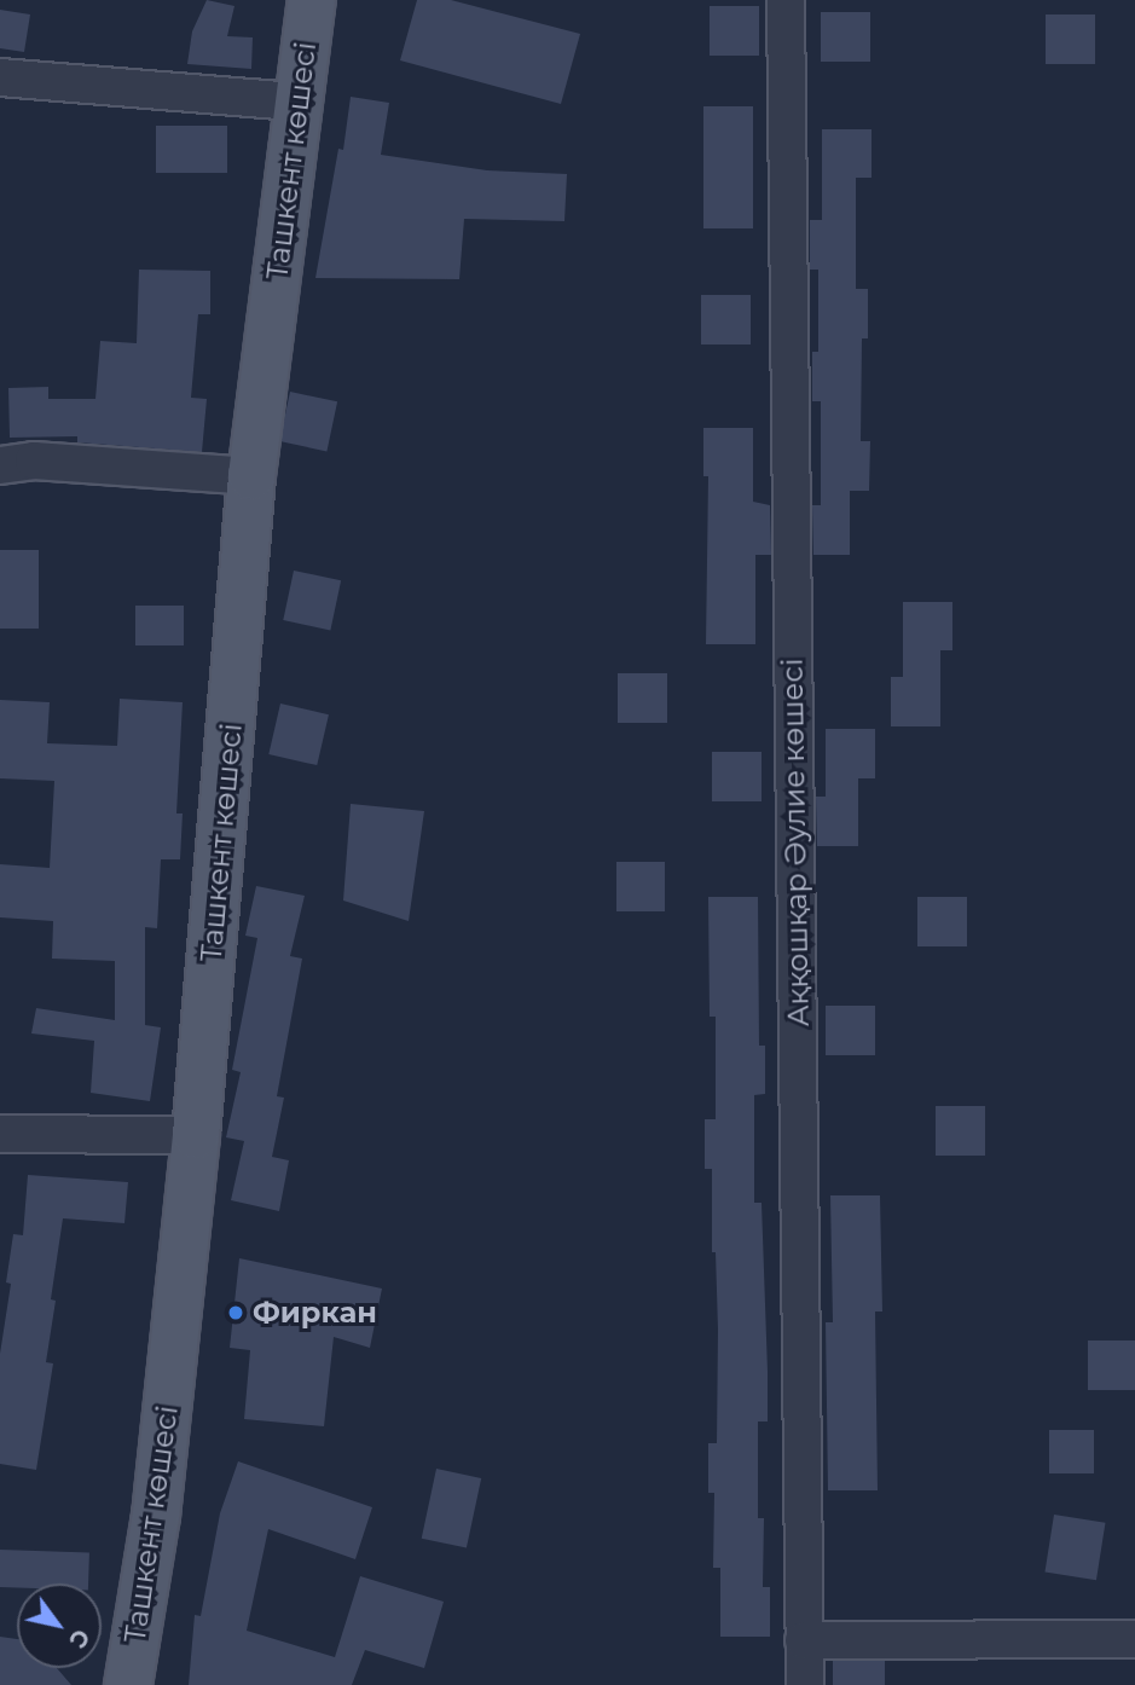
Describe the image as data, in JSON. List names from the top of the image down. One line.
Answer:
{"streets":{"main road":["Ташкент көшесі"],"street":["Аққошқар Әулие көшесі"]},"places":["Фиркан"],"north":"bottom right"}
